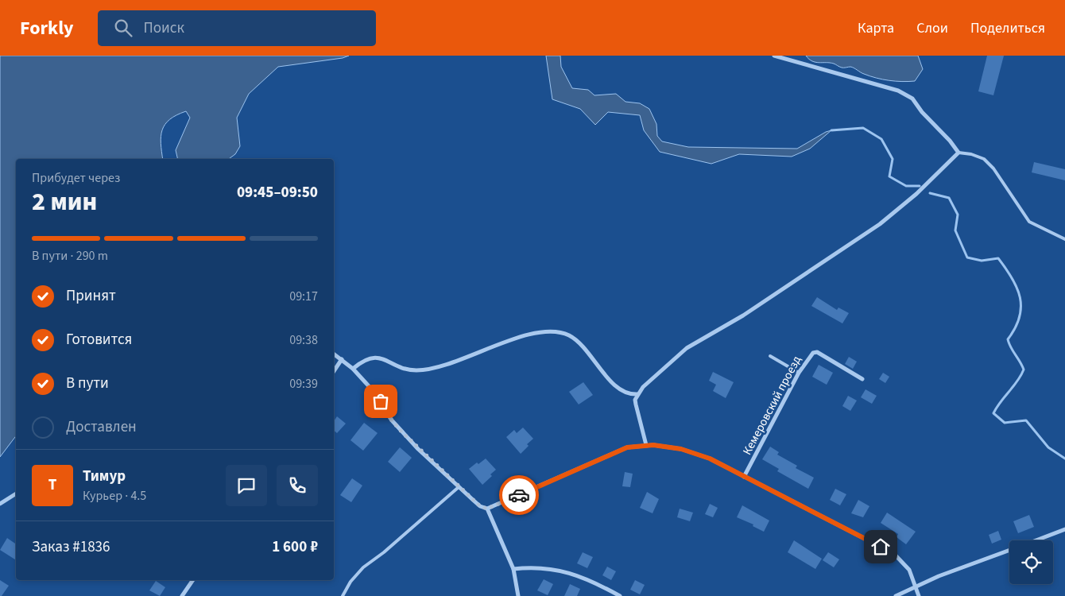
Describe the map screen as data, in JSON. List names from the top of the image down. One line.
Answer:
{"streets":{"street":["Кемеровский проезд"]},"page":{"header":"Forkly","search":"Поиск","nav":["Карта","Слои","Поделиться"],"heading":["2 мин","Прибудет через","09:45–09:50"],"panel":["Тимур","Курьер · 4.5","Заказ #1836","1 600 ₽"],"bar":"В пути · 290 m","list":[["Принят","09:17"],["Готовится","09:38"],["В пути","09:39"],"Доставлен"],"round":"Т"}}
